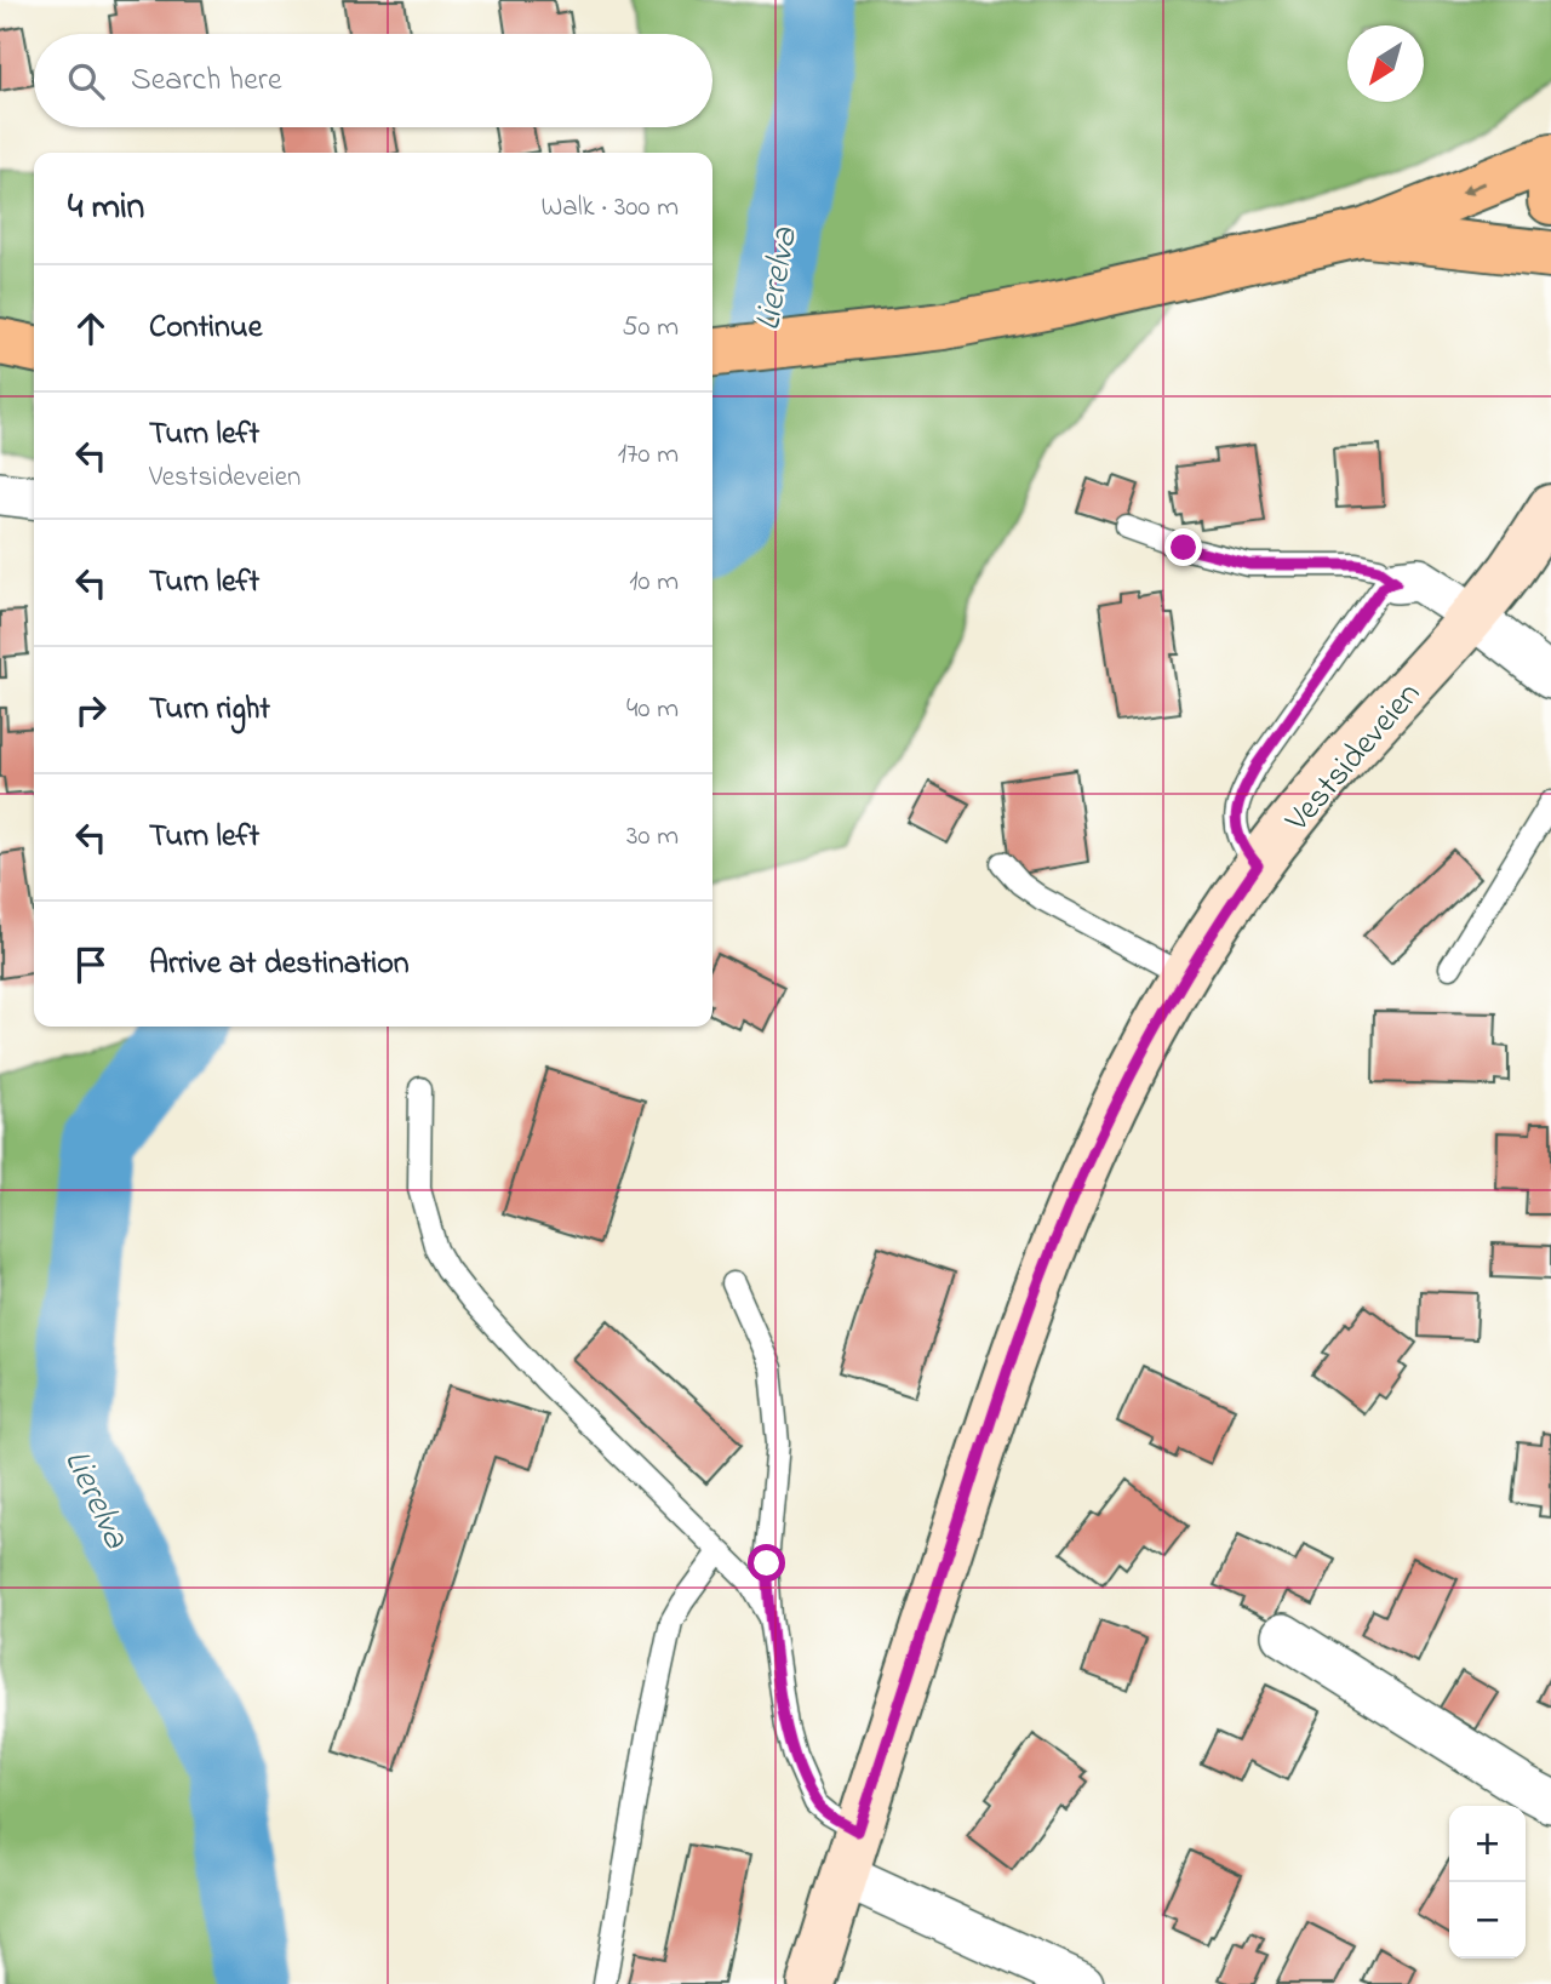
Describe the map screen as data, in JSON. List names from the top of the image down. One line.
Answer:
{"streets":{"main road":["Vestsideveien"]},"water":["Lierelva"],"north":"bottom left","page":{"search":"Search here","heading":["4 min","Walk · 300 m"],"list":[["Continue","50 m"],["Turn left","Vestsideveien","170 m"],["Turn left","10 m"],["Turn right","40 m"],["Turn left","30 m"],"Arrive at destination"],"map_buttons":["+","−"]}}
